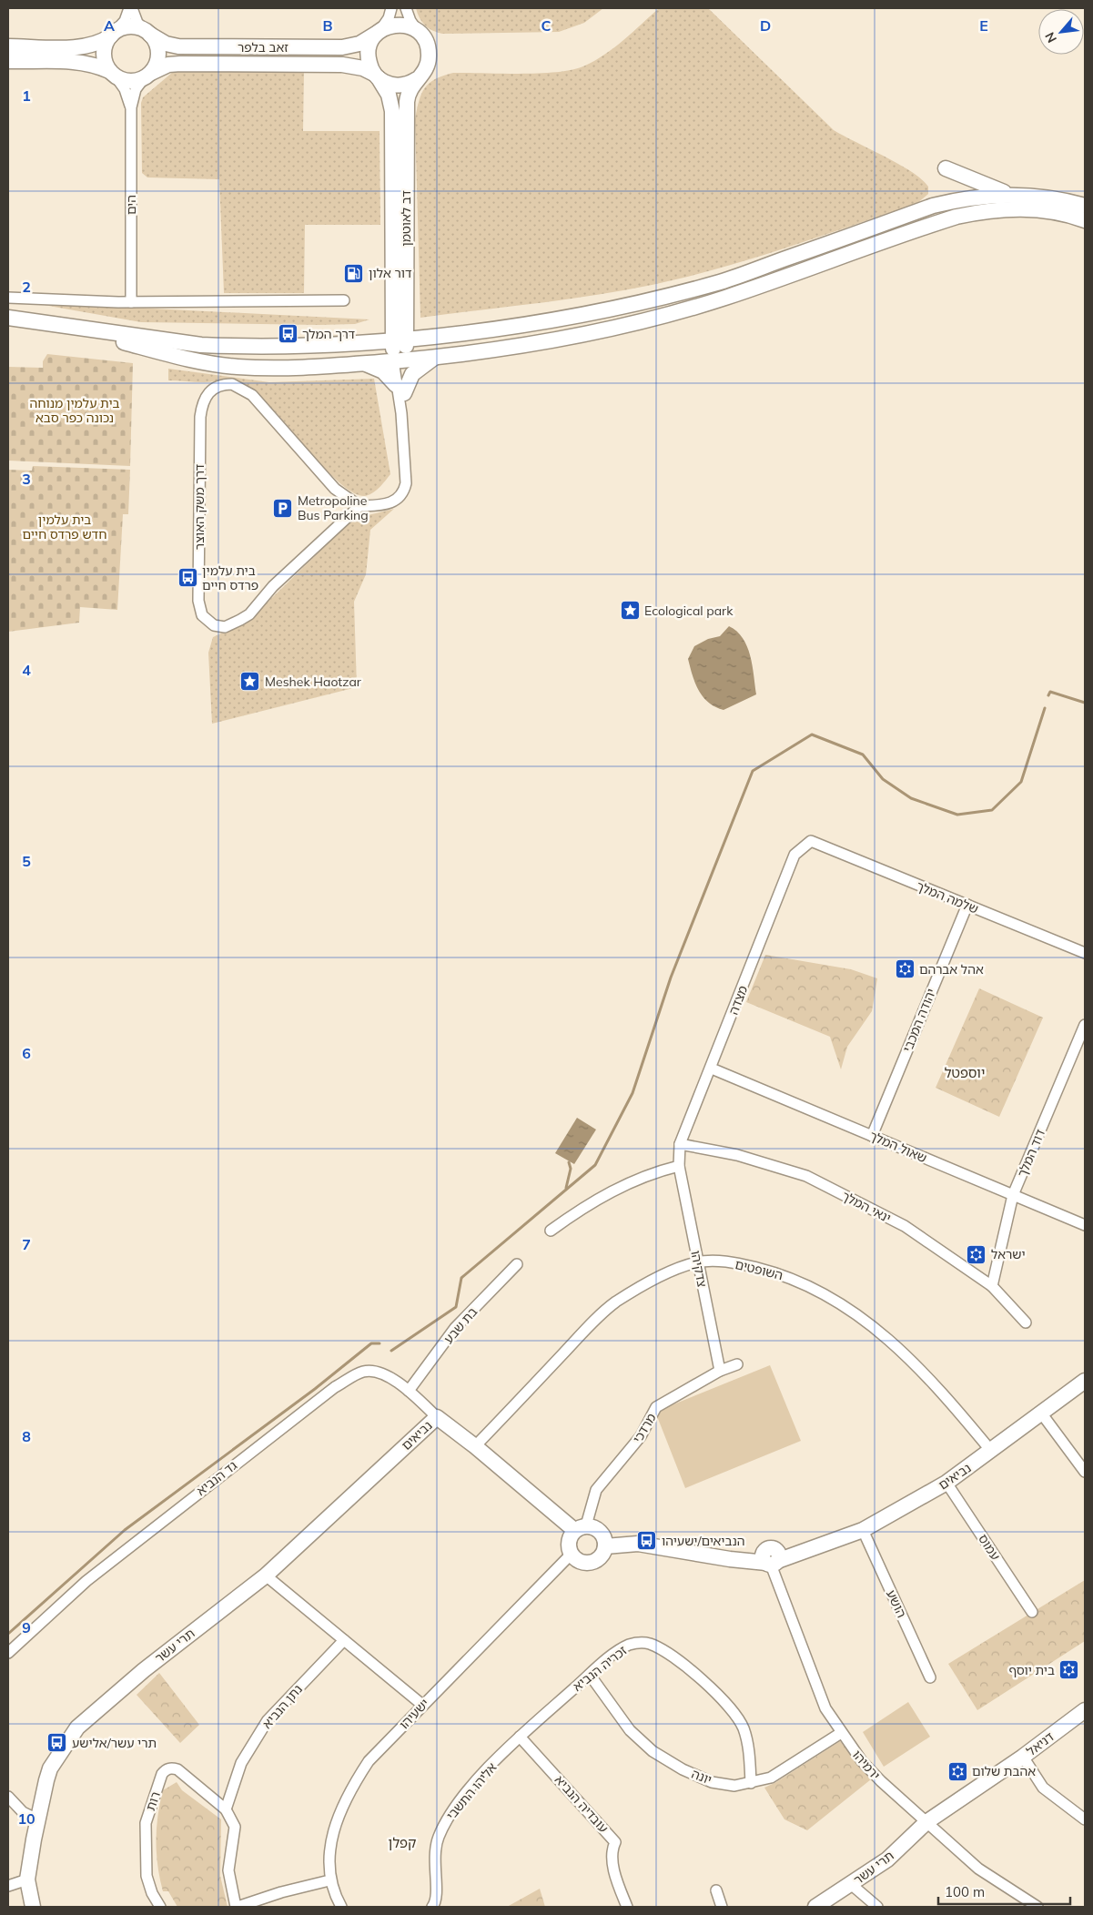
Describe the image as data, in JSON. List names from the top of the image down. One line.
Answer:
{"streets":{"street":["זאב בלפר","הים","דב לאוטמן","דרך משק האוצר","שלמה המלך","מצדה","יהודה המכבי","שאול המלך","דוד המלך","ינאי המלך","צדקיהו","השופטים","בת שבע","מרדכי","נביאים","גד הנביא","עמוס","הושע","תרי עשר","זכריה הנביא","נתן הנביא","ישעיהו","דניאל","ירמיהו","יונה","אליהו התשבי","רות","עובדיה הנביא"]},"crossings":[["זאב בלפר","הים"],["זאב בלפר","דב לאוטמן"],["שלמה המלך","מצדה"],["שלמה המלך","יהודה המכבי"],["מצדה","שאול המלך"],["מצדה","ינאי המלך"],["מצדה","צדקיהו"],["יהודה המכבי","שאול המלך"],["שאול המלך","דוד המלך"],["דוד המלך","ינאי המלך"],["צדקיהו","השופטים"],["צדקיהו","מרדכי"],["השופטים","נביאים"],["בת שבע","גד הנביא"],["מרדכי","נביאים"],["מרדכי","ישעיהו"],["נביאים","גד הנביא"],["נביאים","עמוס"],["נביאים","הושע"],["נביאים","תרי עשר"],["נביאים","ישעיהו"],["נביאים","ירמיהו"],["תרי עשר","דניאל"],["תרי עשר","ירמיהו"],["זכריה הנביא","יונה"],["זכריה הנביא","אליהו התשבי"],["זכריה הנביא","עובדיה הנביא"],["נתן הנביא","רות"],["דניאל","ירמיהו"],["ירמיהו","יונה"],["אליהו התשבי","עובדיה הנביא"]],"districts":["יוספטל","קפלן"],"parks":["בית עלמין מנוחה נכונה כפר סבא","בית עלמין חדש פרדס חיים"],"places":{"fuel station":["דור אלון"],"bus stop":["דרך המלך","בית עלמין פרדס חיים","הנביאים/ישעיהו","תרי עשר/אלישע"],"parking":["Metropoline Bus Parking"],"place":["Ecological park","Meshek Haotzar"],"synagogue":["אהל אברהם","ישראל","בית יוסף","אהבת שלום"]},"scale_bar":"100 m","north":"bottom left","grid":{"columns":["A","B","C","D","E"],"rows":["1","2","3","4","5","6","7","8","9","10"]}}
